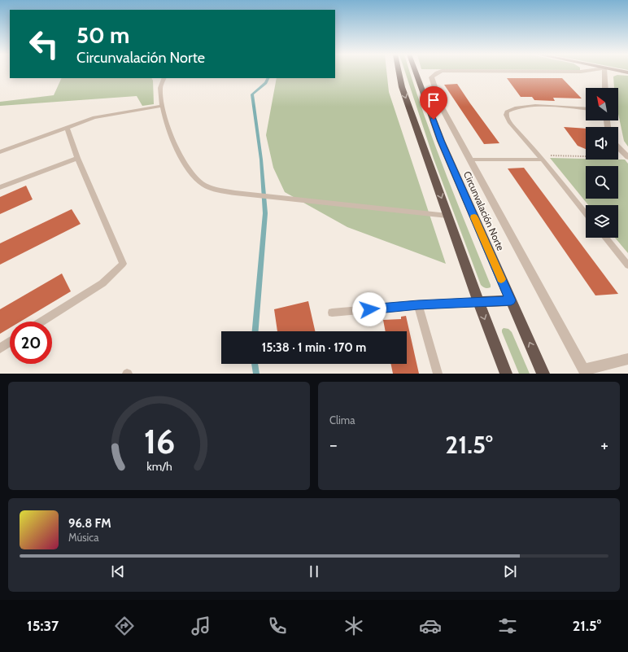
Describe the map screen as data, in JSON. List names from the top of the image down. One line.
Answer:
{"streets":{"highway":["Circunvalación Norte"]},"north":"top left","page":{"turn":["50 m","Circunvalación Norte"],"limit":"20","trip":"15:38 · 1 min · 170 m","tile":"Clima","heat":["−","21.5°","+"],"song":["96.8 FM","Música"],"tabs":["15:37","21.5°"],"gauge":["16","km/h"]}}
